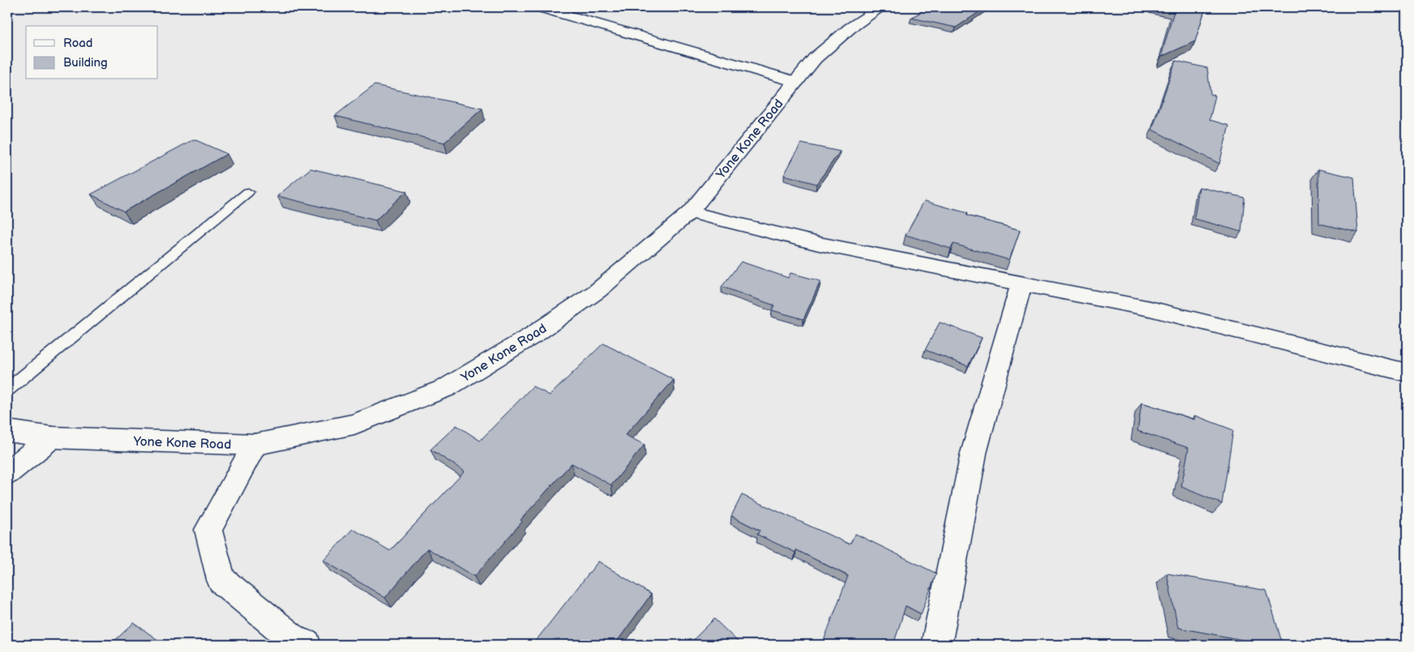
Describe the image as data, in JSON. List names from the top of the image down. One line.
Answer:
{"streets":{"street":["Yone Kone Road"]},"legend":["Road","Building"]}
